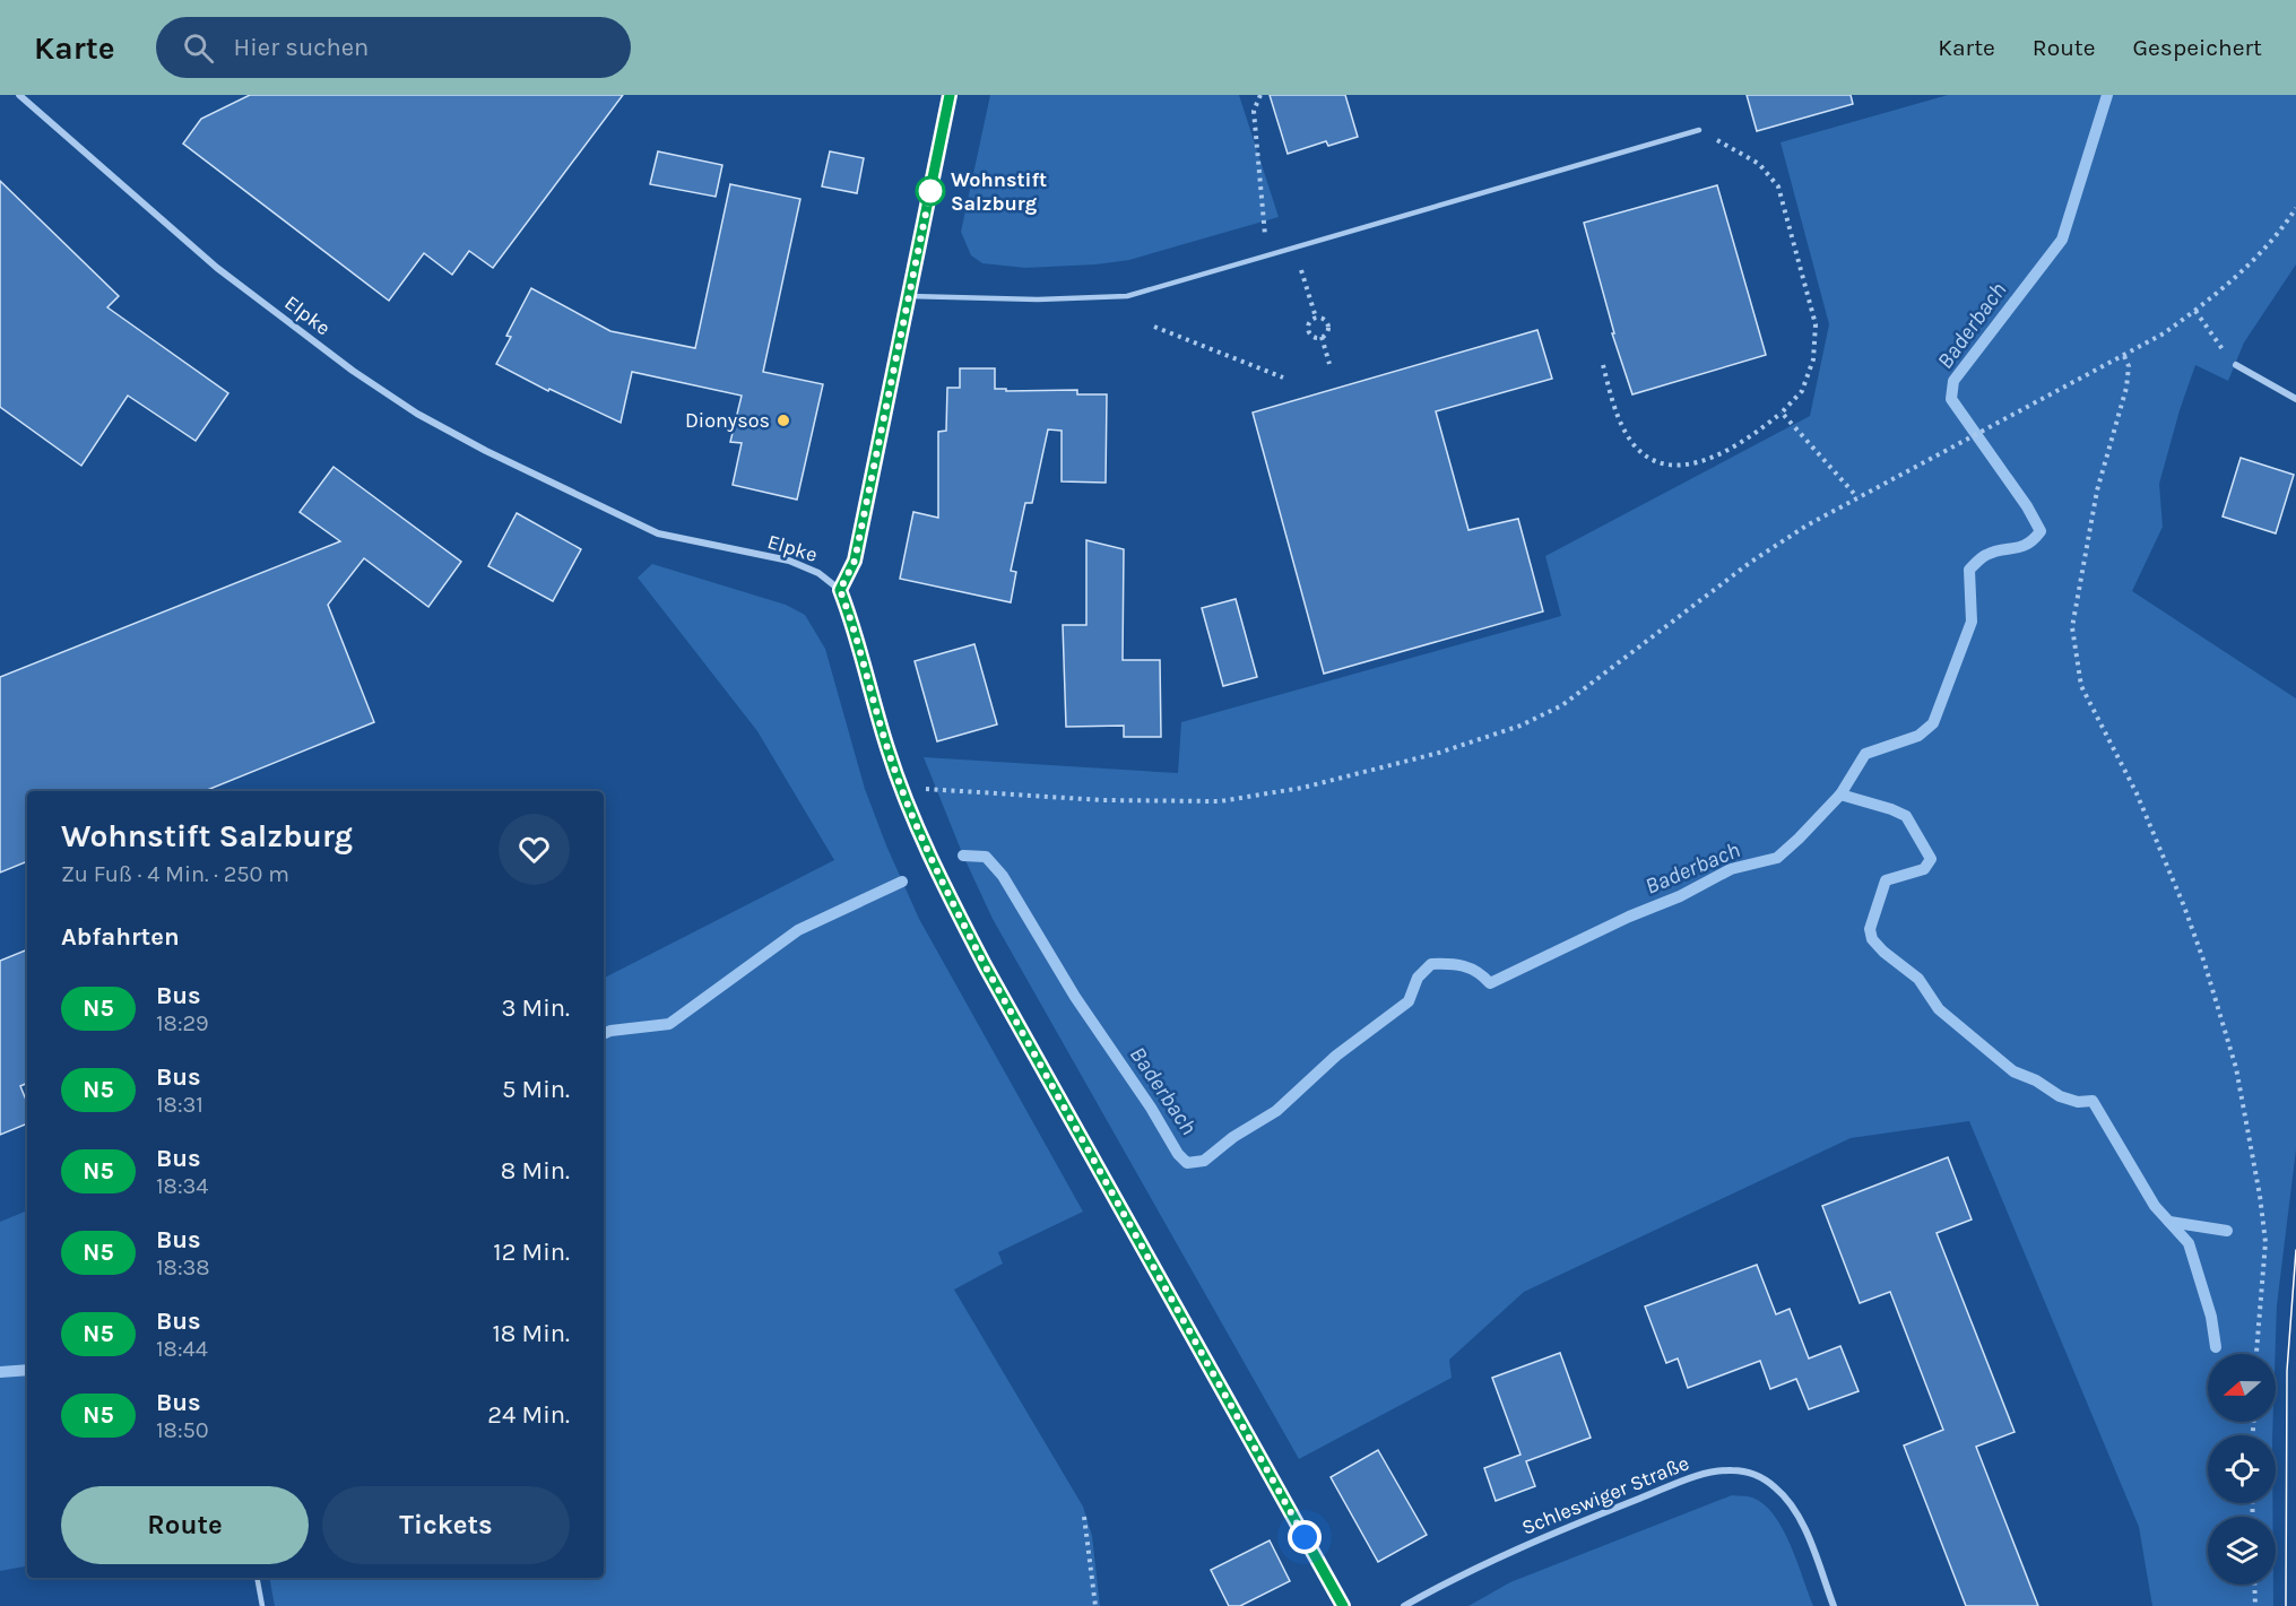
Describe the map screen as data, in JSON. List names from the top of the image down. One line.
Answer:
{"streets":{"street":["Elpke","Schleswiger Straße"]},"water":["Baderbach"],"places":["Wohnstift Salzburg","Dionysos"],"lines":["bus line N5"],"north":"left","page":{"header":"Karte","search":"Hier suchen","nav":["Karte","Route","Gespeichert"],"heading":[["Wohnstift Salzburg","Zu Fuß · 4 Min. · 250 m"],"Abfahrten"],"list":[{"mark":"N5","name":"Bus","note":"18:29","value":"3 Min."},{"mark":"N5","name":"Bus","note":"18:31","value":"5 Min."},{"mark":"N5","name":"Bus","note":"18:34","value":"8 Min."},{"mark":"N5","name":"Bus","note":"18:38","value":"12 Min."},{"mark":"N5","name":"Bus","note":"18:44","value":"18 Min."},{"mark":"N5","name":"Bus","note":"18:50","value":"24 Min."}],"buttons":["Route","Tickets"]}}
